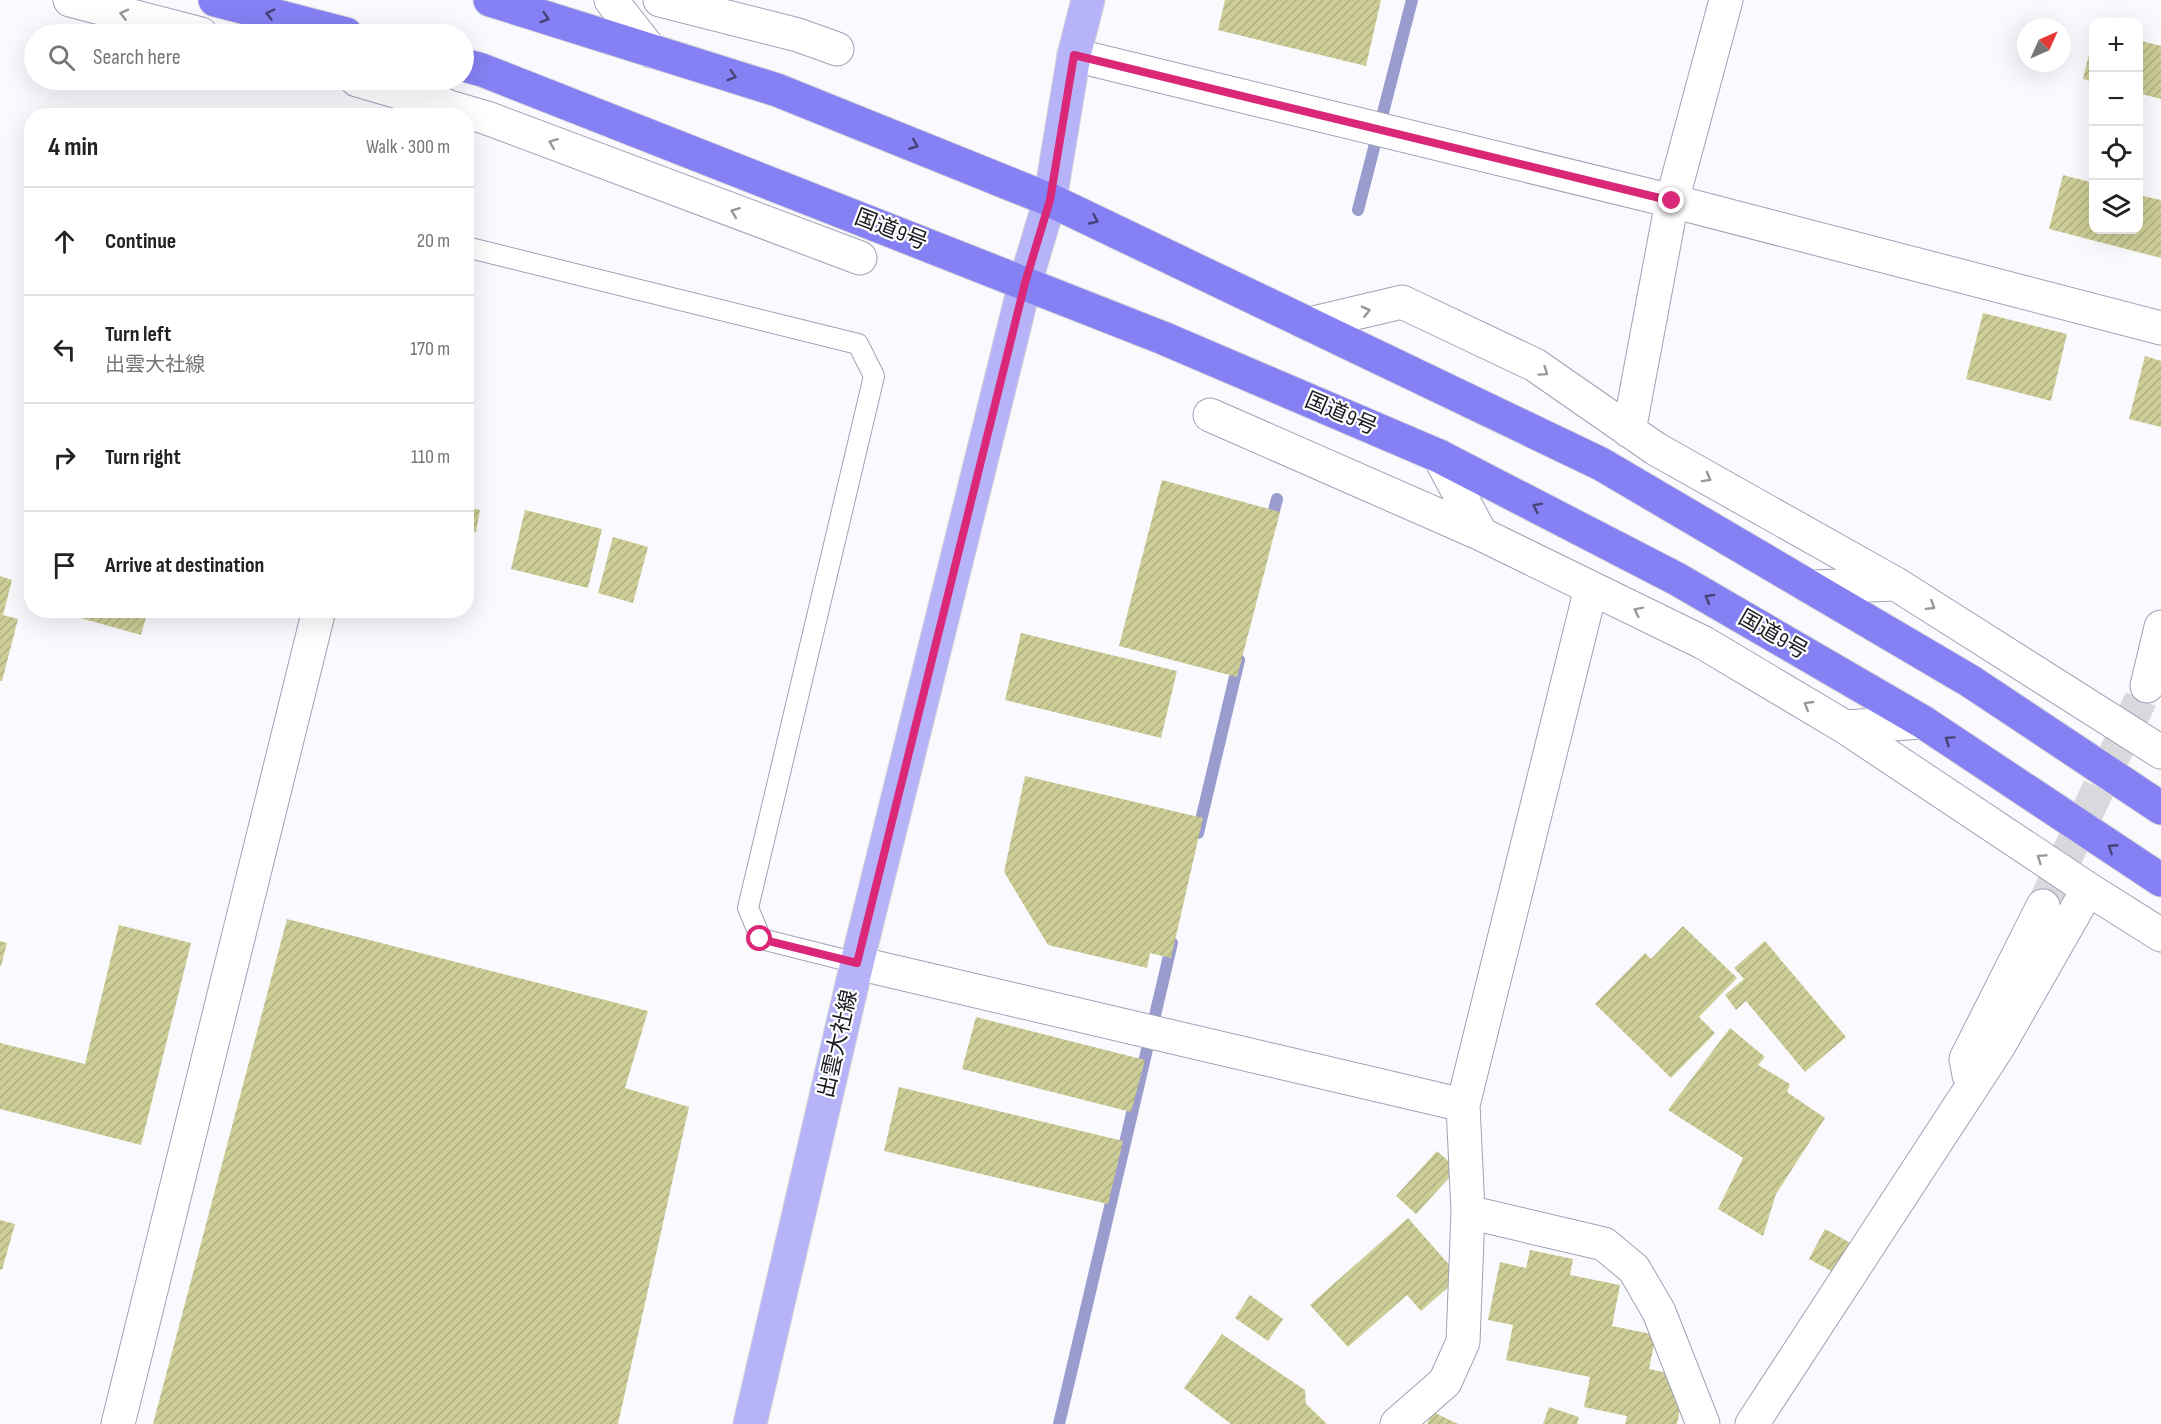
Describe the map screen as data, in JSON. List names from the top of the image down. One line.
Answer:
{"streets":{"highway":["国道9号"],"main road":["出雲大社線"]},"crossings":[["国道9号","出雲大社線"]],"north":"top right","page":{"map_buttons":["+","−"],"search":"Search here","heading":["4 min","Walk · 300 m"],"list":[["Continue","20 m"],["Turn left","出雲大社線","170 m"],["Turn right","110 m"],"Arrive at destination"]}}
